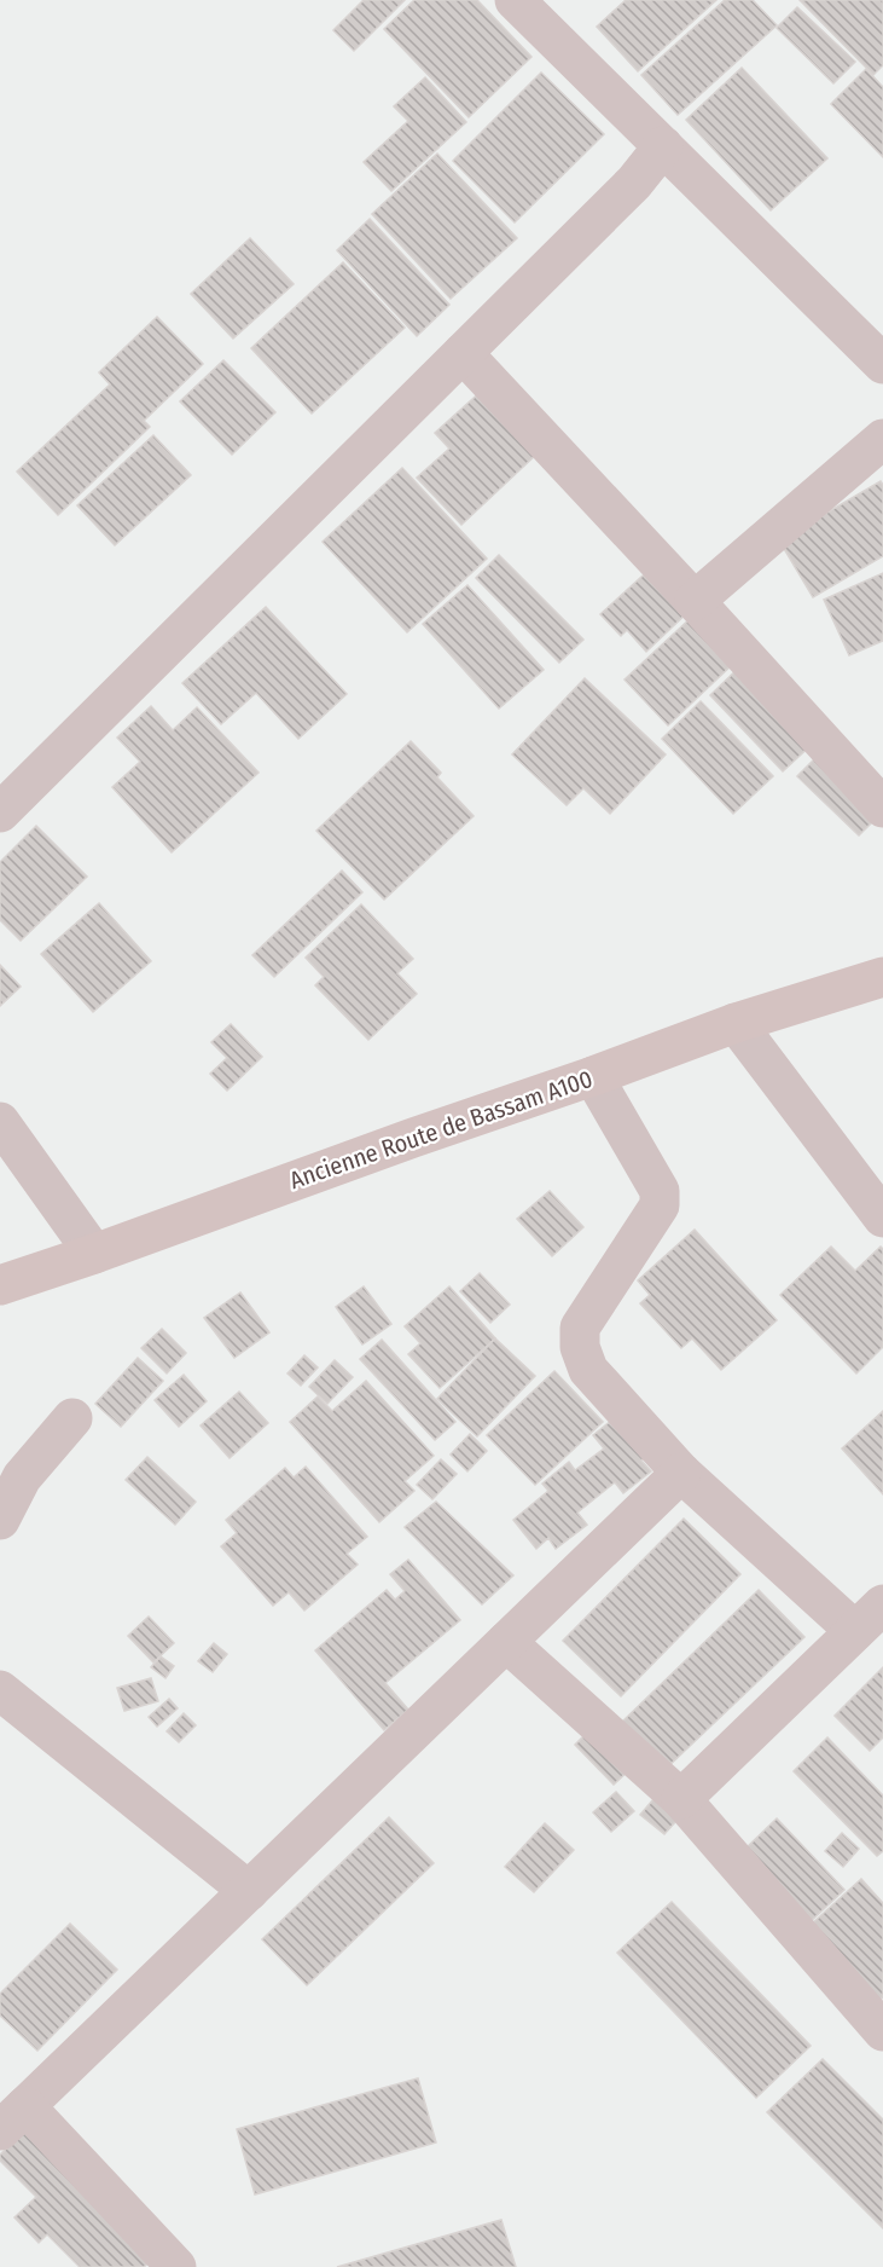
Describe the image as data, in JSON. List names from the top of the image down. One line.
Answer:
{"streets":{"main road":["Ancienne Route de Bassam A100"]}}
